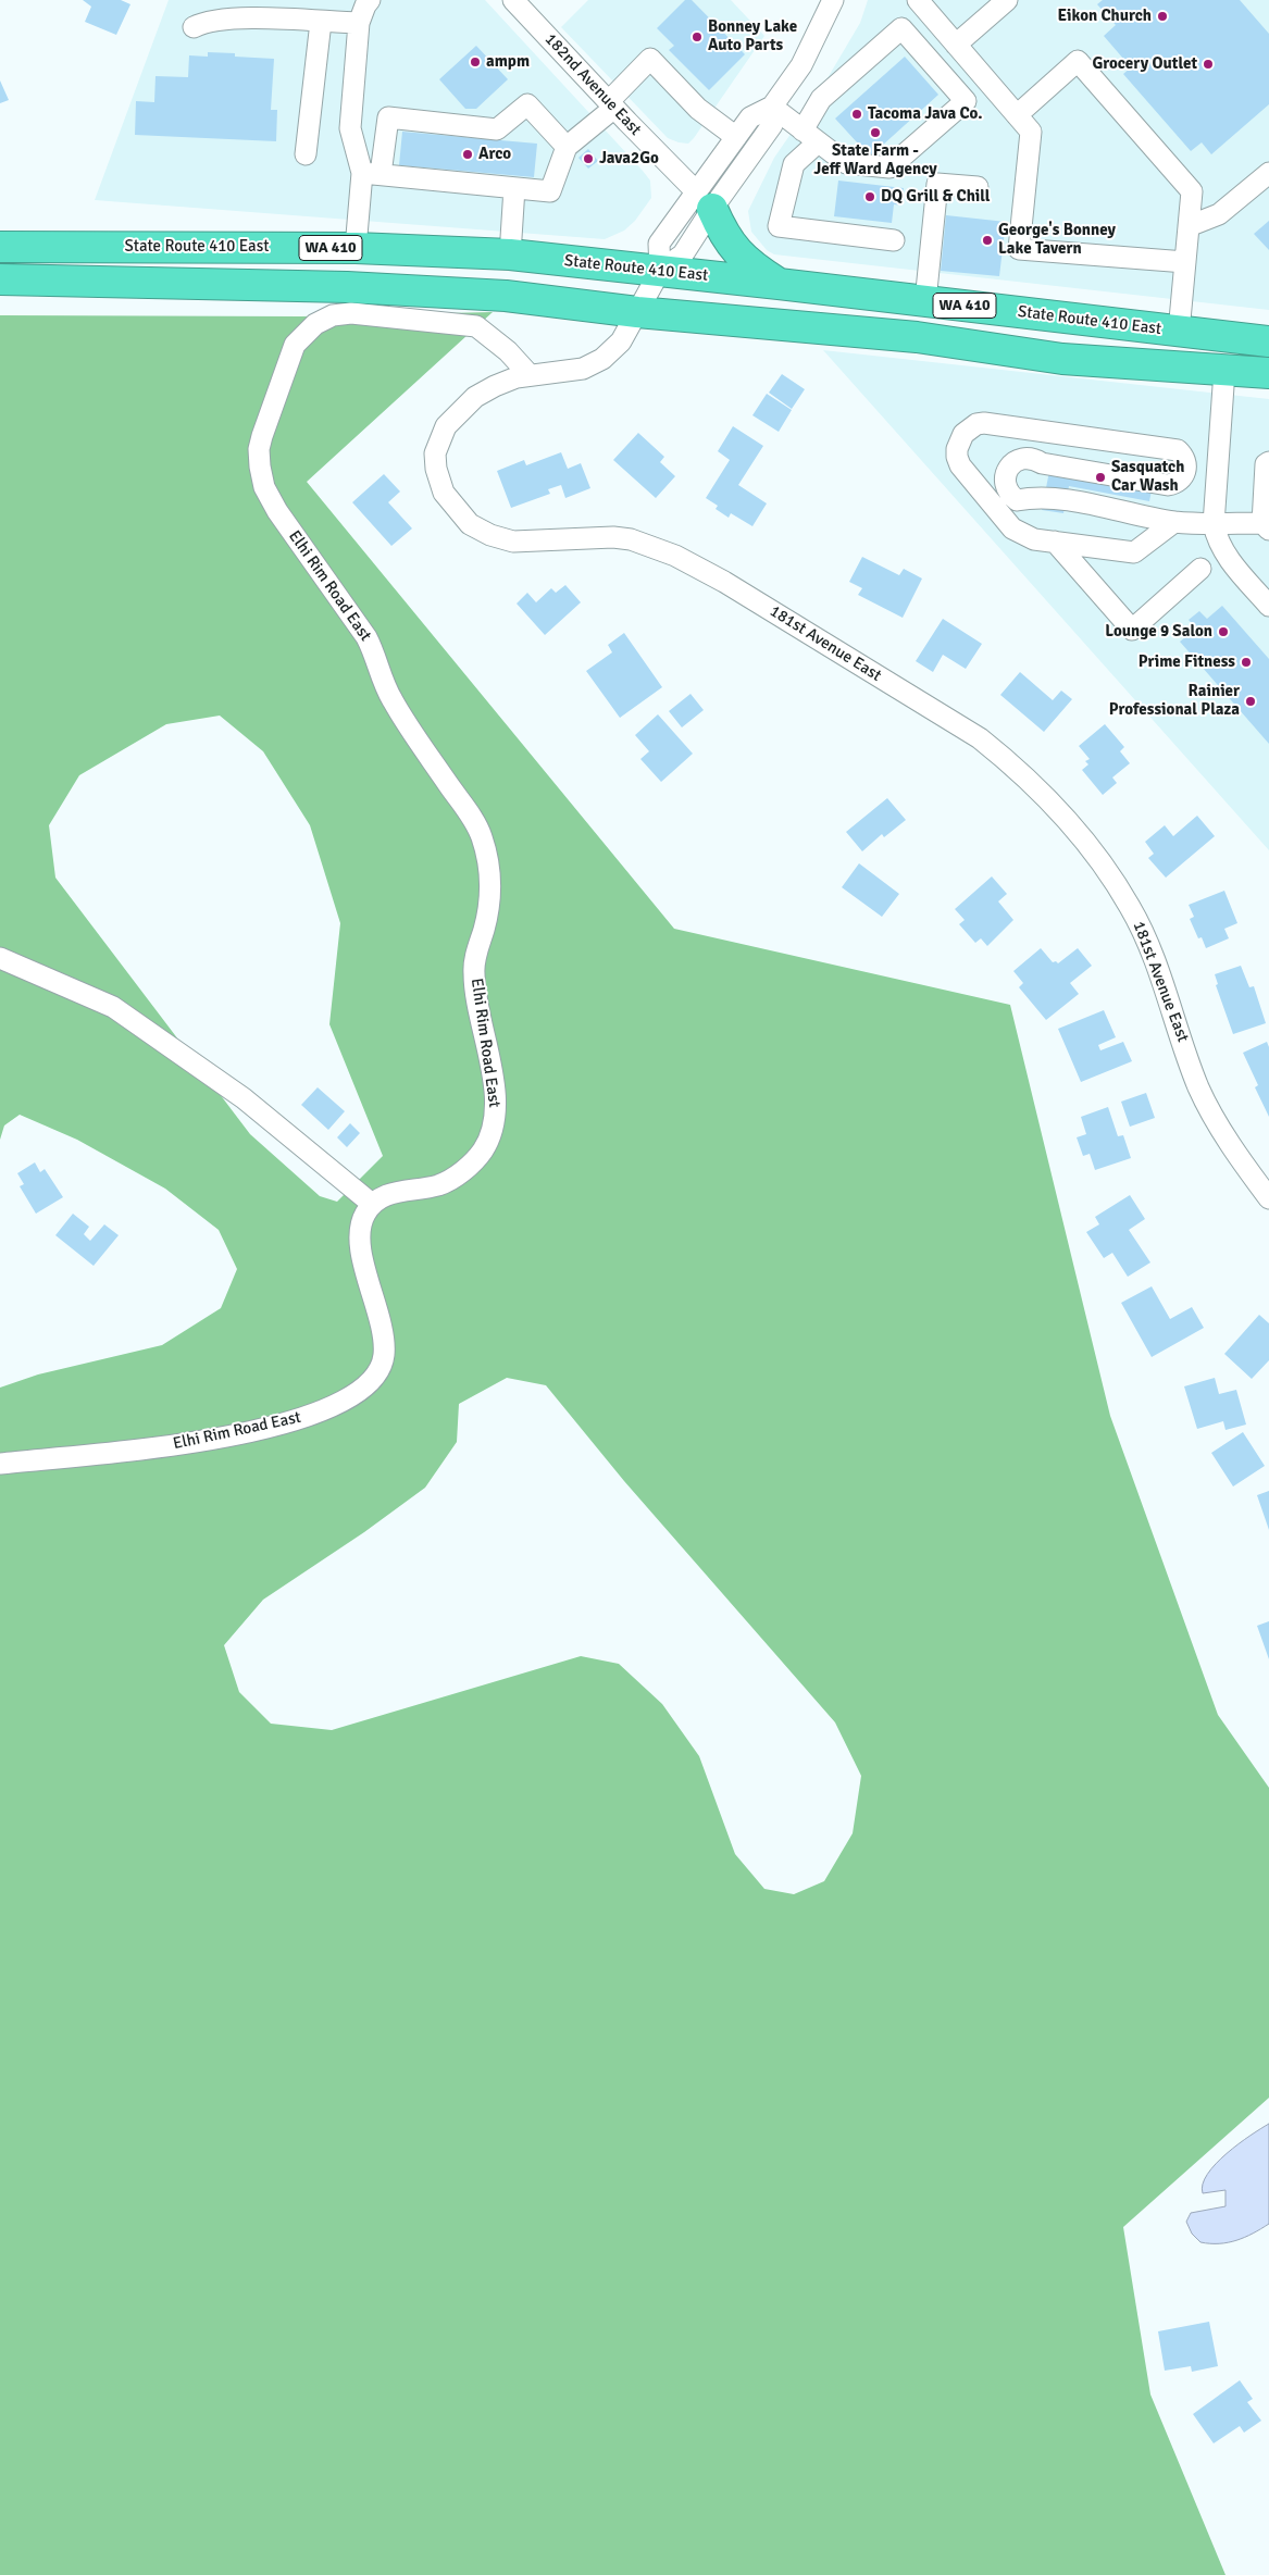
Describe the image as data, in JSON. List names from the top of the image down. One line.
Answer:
{"streets":{"highway":["State Route 410 East","WA 410"],"street":["182nd Avenue East","Elhi Rim Road East","181st Avenue East"]},"crossings":[["State Route 410 East","181st Avenue East"],["WA 410","181st Avenue East"],["Elhi Rim Road East","181st Avenue East"]],"places":["Eikon Church","Bonney Lake Auto Parts","ampm","Grocery Outlet","Tacoma Java Co.","State Farm - Jeff Ward Agency","Arco","Java2Go","DQ Grill & Chill","George's Bonney Lake Tavern","Sasquatch Car Wash","Lounge 9 Salon","Prime Fitness","Rainier Professional Plaza"]}
